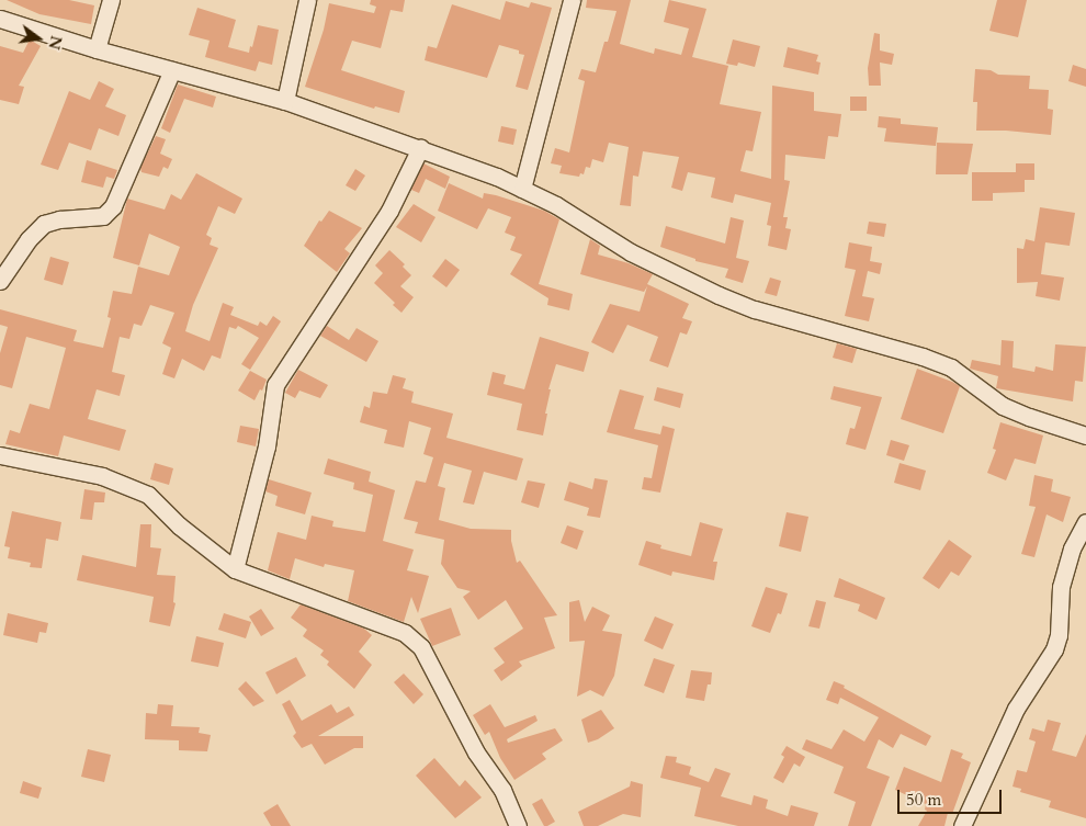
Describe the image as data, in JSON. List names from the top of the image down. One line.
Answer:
{"scale_bar":"50 m","north":"right"}
